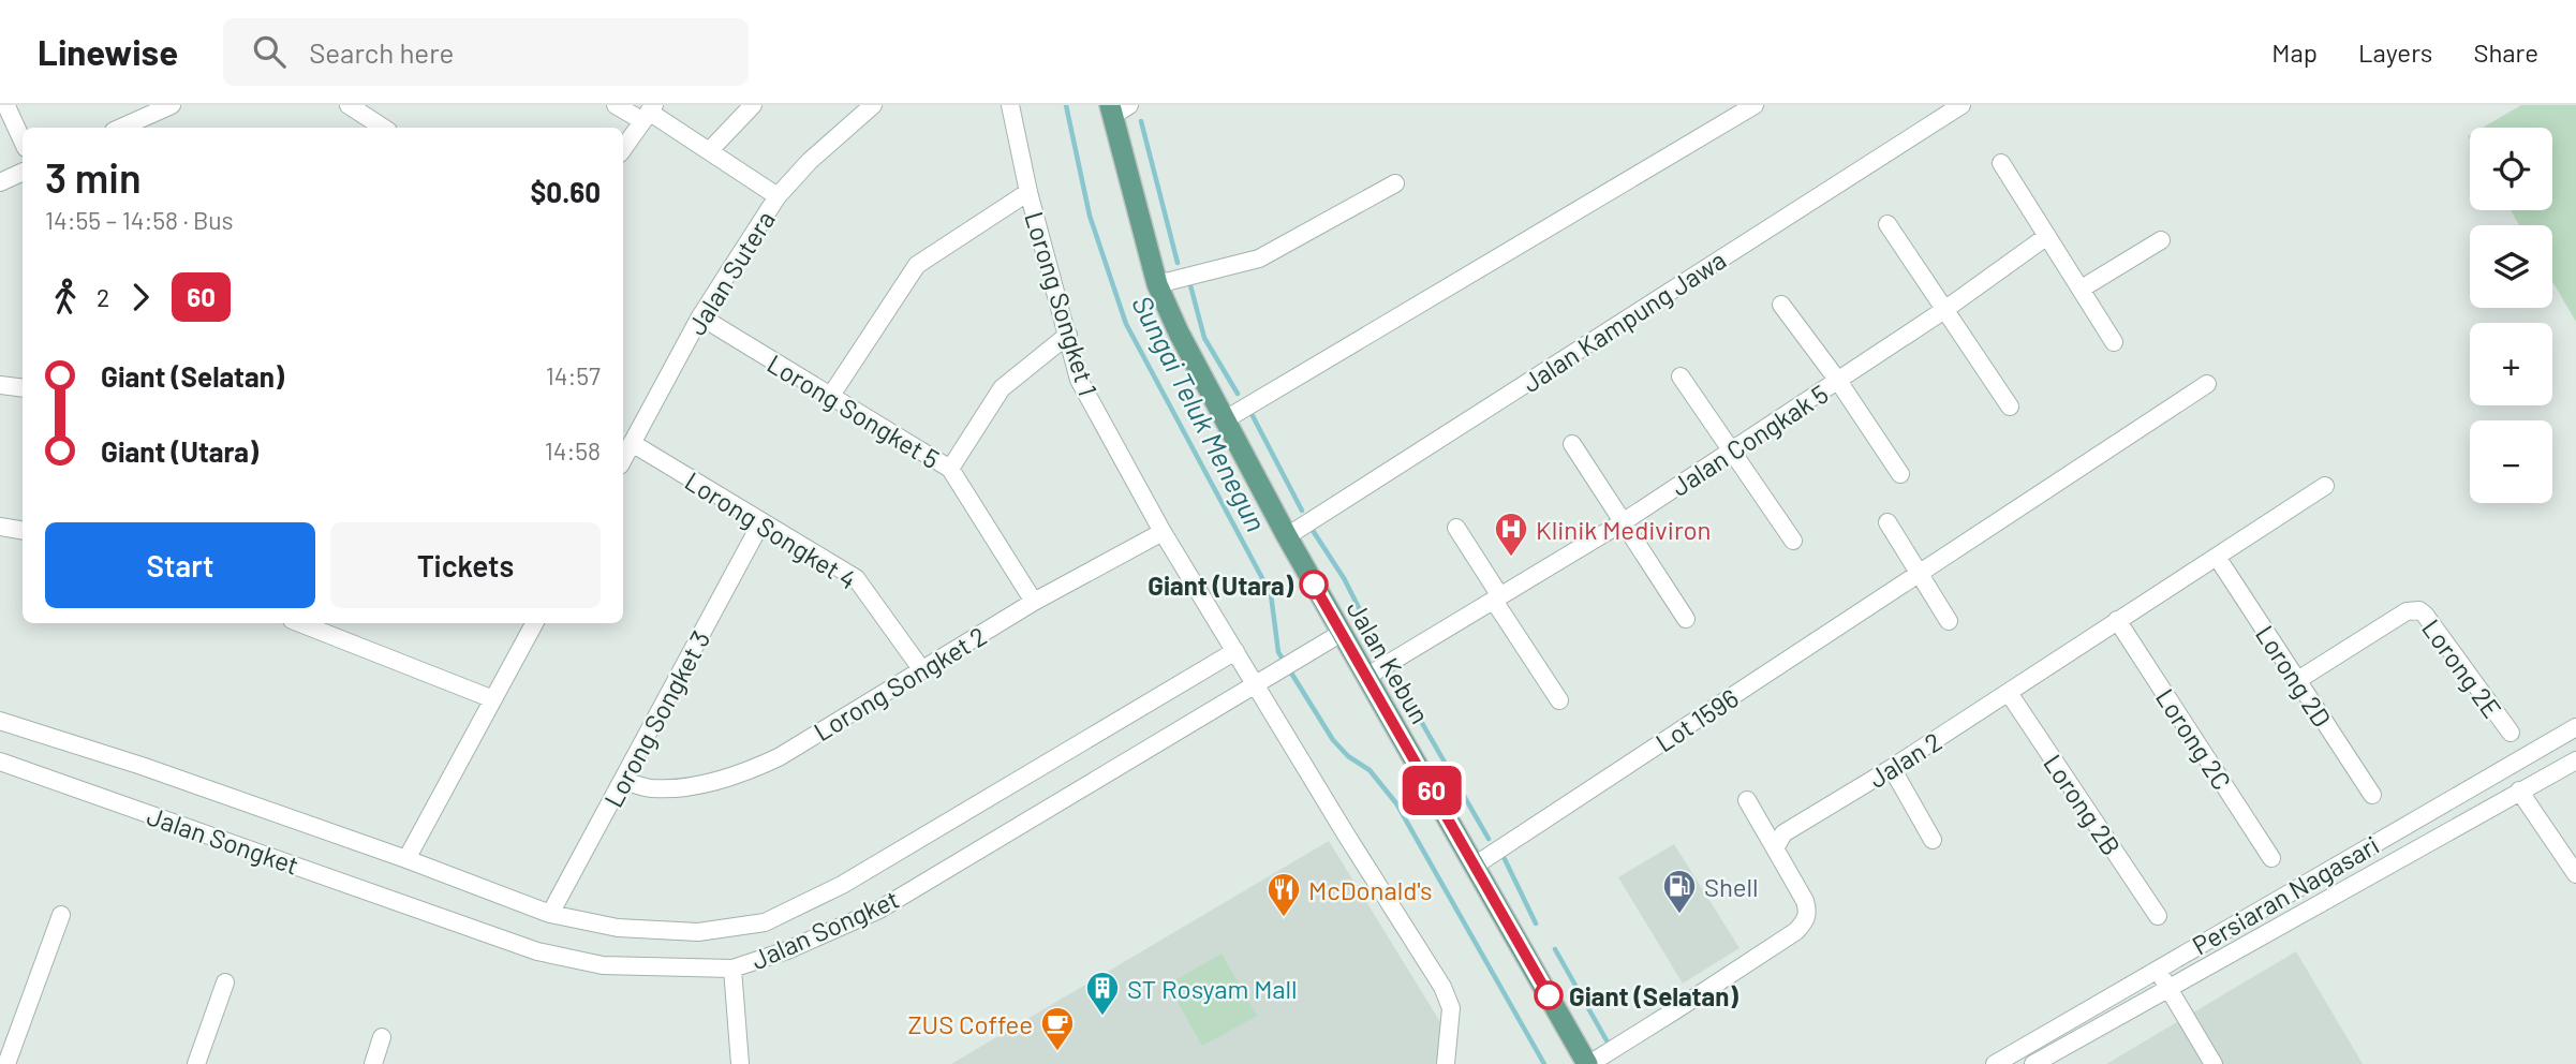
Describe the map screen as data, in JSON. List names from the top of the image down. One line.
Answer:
{"streets":{"main road":["Jalan Kebun"],"street":["Jalan Sutera","Lorong Songket 1","Jalan Kampung Jawa","Lorong Songket 5","Jalan Congkak 5","Lorong Songket 4","Lorong 2E","Lorong 2D","Lorong Songket 2","Lorong Songket 3","Lot 1596","Lorong 2C","Jalan 2","Lorong 2B","Jalan Songket","Persiaran Nagasari"]},"crossings":[["Jalan Sutera","Lorong Songket 5"],["Jalan Sutera","Lorong Songket 4"],["Lorong Songket 1","Lorong Songket 2"],["Lorong Songket 1","Jalan Songket"],["Jalan Kampung Jawa","Jalan Kebun"],["Lorong Songket 5","Lorong Songket 2"],["Jalan Congkak 5","Jalan Kebun"],["Lorong Songket 4","Lorong Songket 2"],["Lorong Songket 4","Lorong Songket 3"],["Jalan Kebun","Lot 1596"],["Jalan Kebun","Jalan Songket"],["Lorong 2E","Lorong 2D"],["Lorong 2D","Jalan 2"],["Lorong Songket 2","Lorong Songket 3"],["Lorong Songket 3","Jalan Songket"],["Lorong 2C","Jalan 2"],["Jalan 2","Lorong 2B"]],"water":["Sungai Teluk Menegun"],"places":{"hospital":["Klinik Mediviron"],"other":["Giant (Utara)","Giant (Selatan)"],"fuel station":["Shell"],"restaurant":["McDonald's"],"building":["ST Rosyam Mall"],"cafe":["ZUS Coffee"]},"lines":["bus line 60"],"page":{"header":"Linewise","search":"Search here","nav":["Map","Layers","Share"],"on_map":"60","map_buttons":["+","−"],"heading":["3 min","14:55 – 14:58 · Bus","$0.60"],"legs":["2","60"],"list":[{"name":"Giant (Selatan)","value":"14:57"},{"name":"Giant (Utara)","value":"14:58"}],"buttons":["Start","Tickets"]}}
